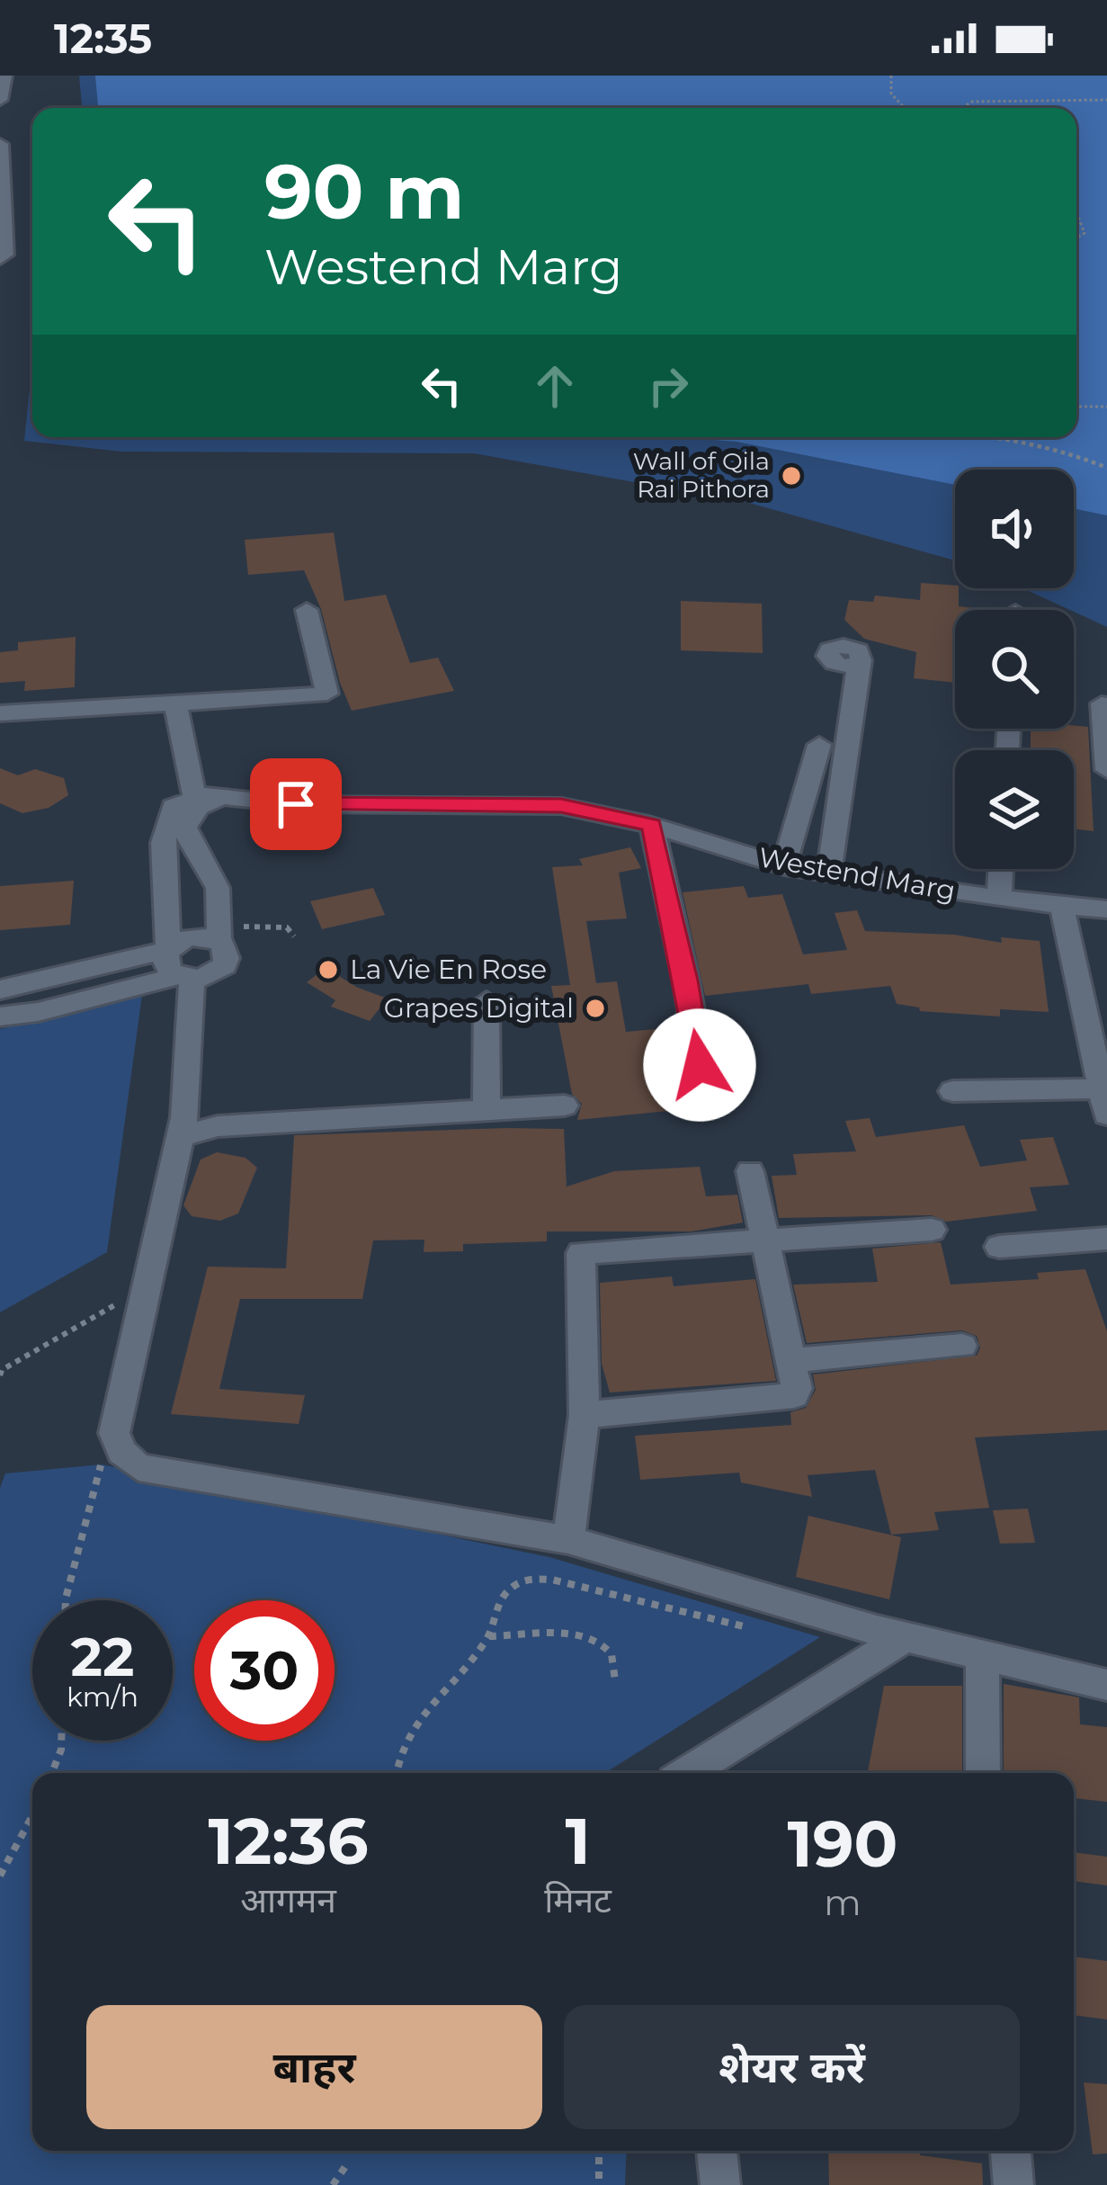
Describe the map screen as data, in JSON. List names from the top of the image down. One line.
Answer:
{"streets":{"street":["Westend Marg"]},"places":["Wall of Qila Rai Pithora","La Vie En Rose","Grapes Digital"],"page":{"status":"12:35","turn":["90 m","Westend Marg"],"speed":"22 km/h","limit":"30","eta":["12:36","आगमन","1","मिनट","190","m"],"buttons":["बाहर","शेयर करें"]}}
